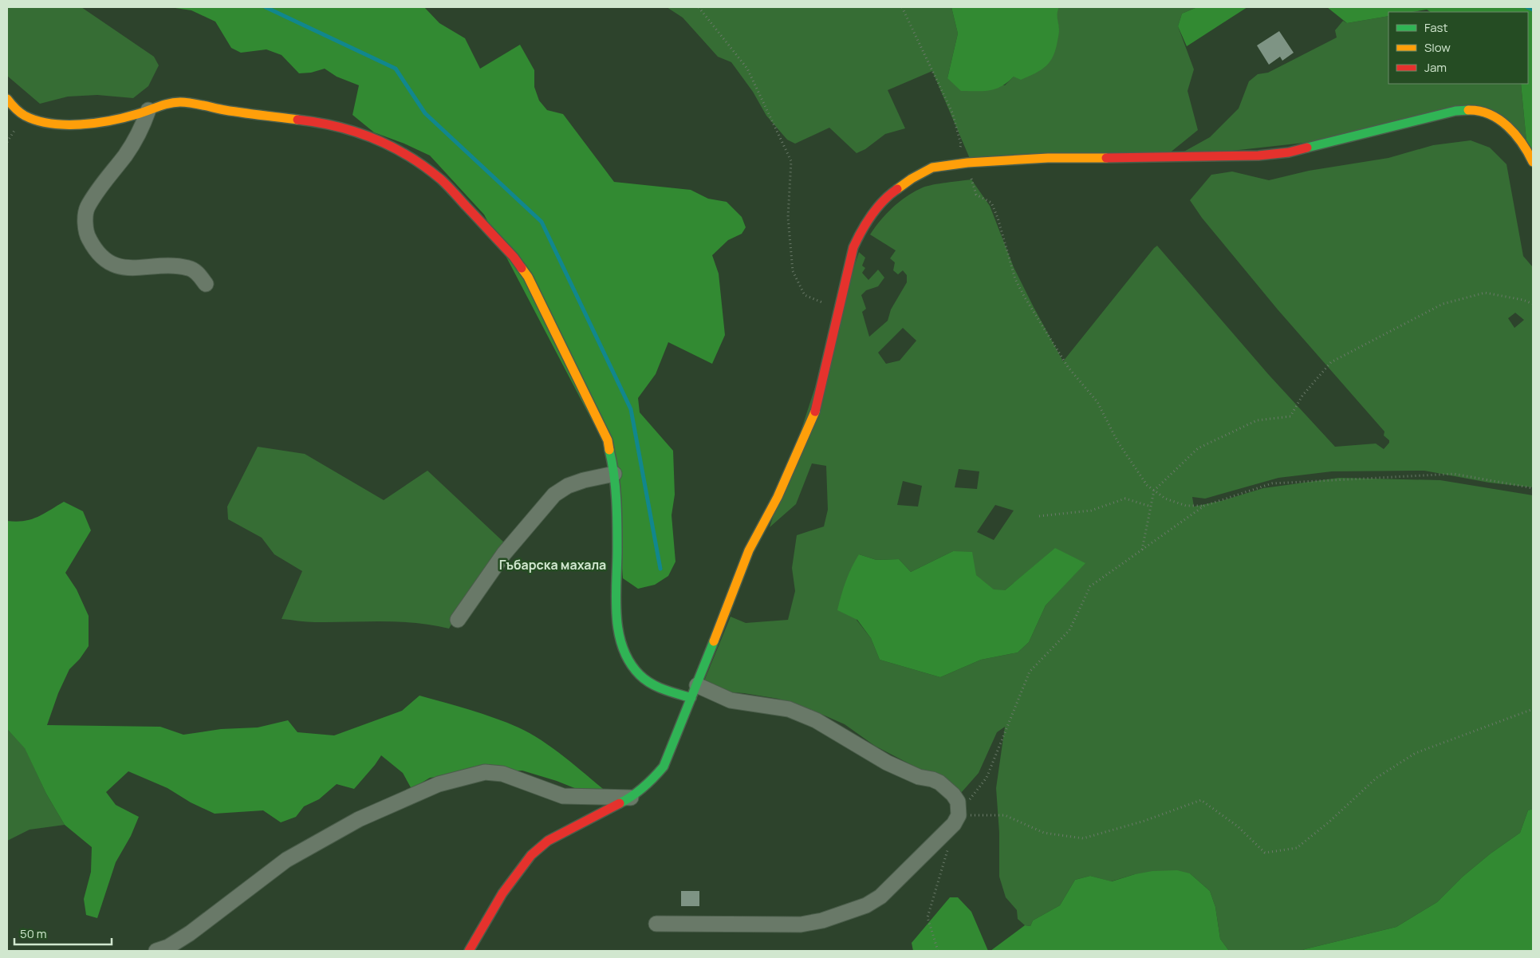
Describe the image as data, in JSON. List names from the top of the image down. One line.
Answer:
{"districts":["Гъбарска махала"],"legend":["Fast","Slow","Jam"],"scale_bar":"50 m"}
